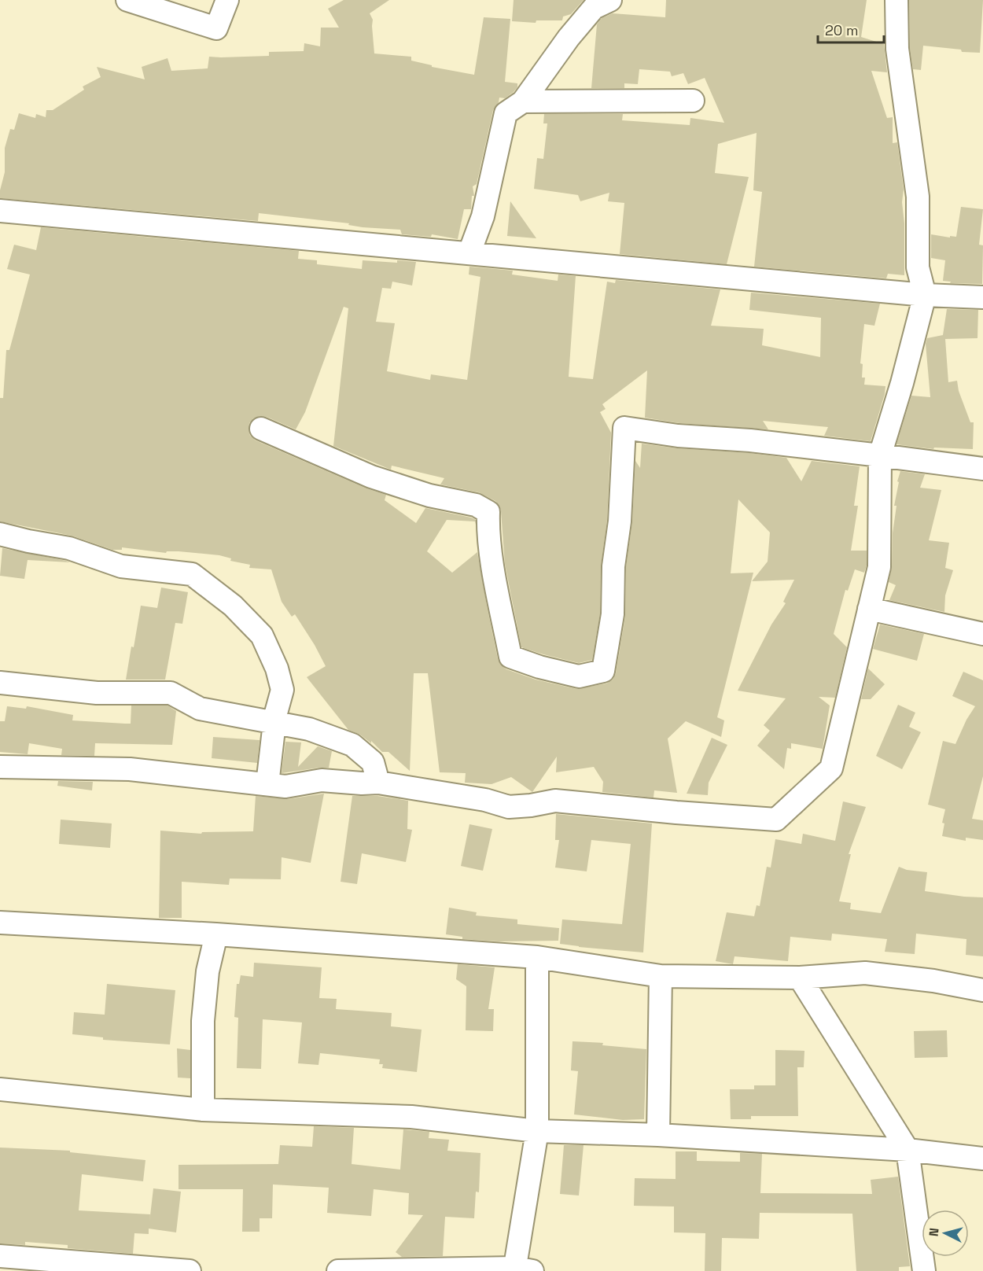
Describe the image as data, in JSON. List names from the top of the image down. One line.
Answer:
{"scale_bar":"20 m","north":"left"}
